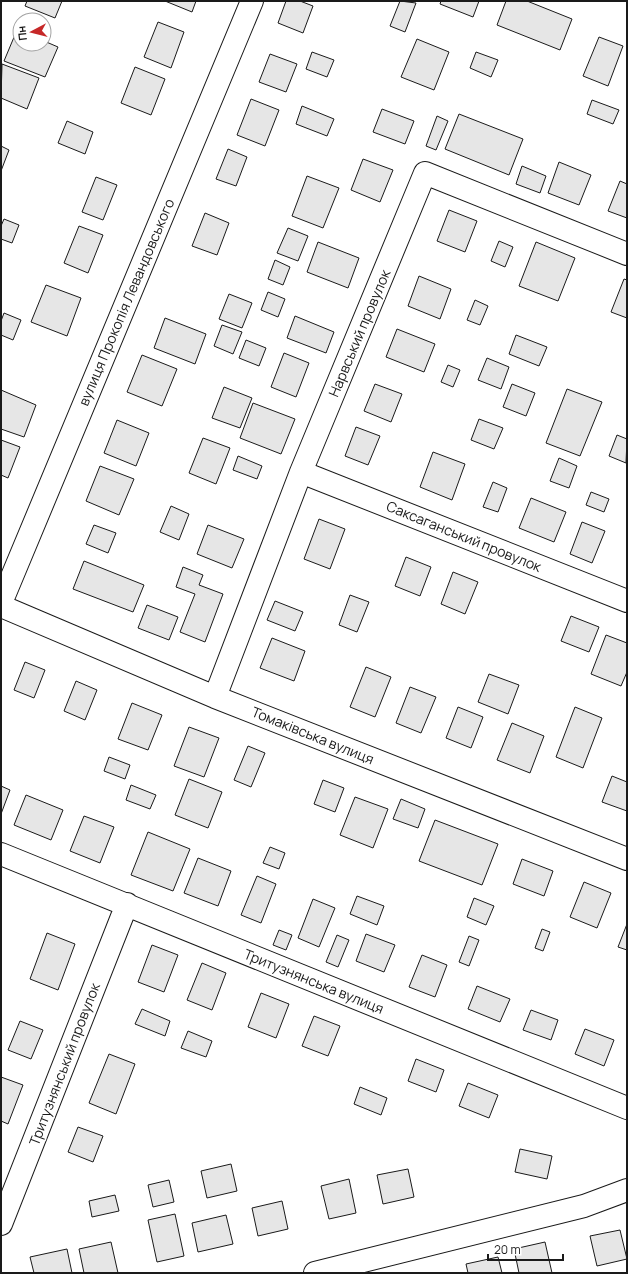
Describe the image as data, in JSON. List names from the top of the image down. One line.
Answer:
{"streets":{"street":["вулиця Прокопія Левандовського","Нарвський провулок","Саксаганський провулок","Томаківська вулиця","Тритузнянська вулиця","Тритузнянський провулок"]},"crossings":[["Нарвський провулок","Саксаганський провулок"],["Нарвський провулок","Томаківська вулиця"],["Тритузнянська вулиця","Тритузнянський провулок"]],"scale_bar":"20 m","north":"left"}
